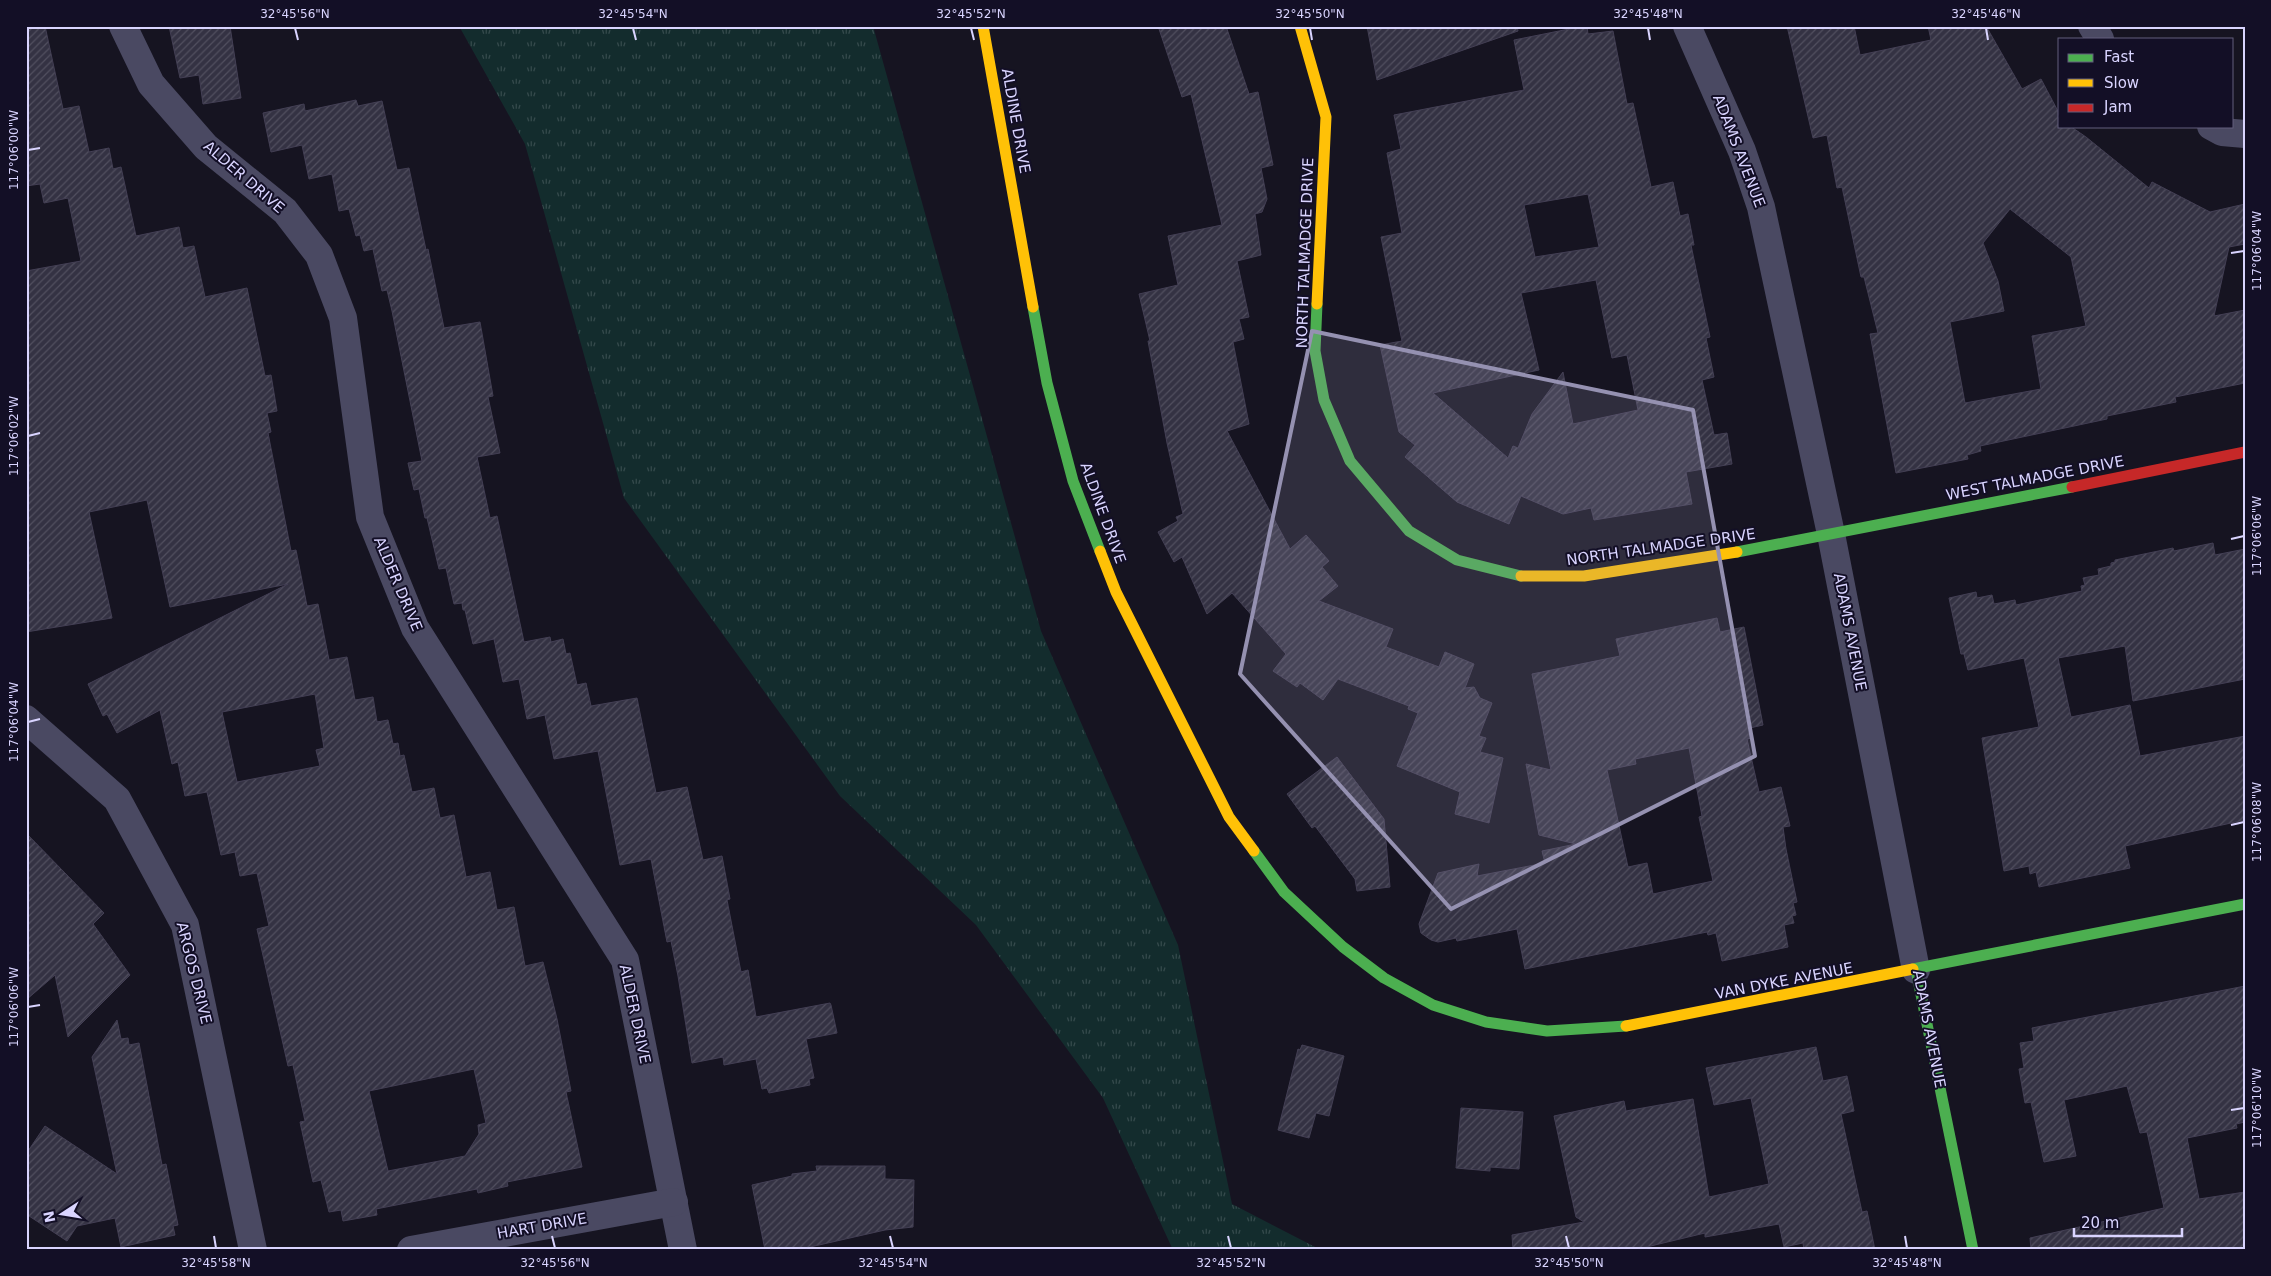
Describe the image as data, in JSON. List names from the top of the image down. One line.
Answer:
{"streets":{"main road":["ALDINE DRIVE","ADAMS AVENUE","NORTH TALMADGE DRIVE","WEST TALMADGE DRIVE","VAN DYKE AVENUE"],"street":["ALDER DRIVE","ARGOS DRIVE","HART DRIVE"]},"crossings":[["ALDINE DRIVE","VAN DYKE AVENUE"],["ADAMS AVENUE","NORTH TALMADGE DRIVE"],["ADAMS AVENUE","WEST TALMADGE DRIVE"],["ADAMS AVENUE","VAN DYKE AVENUE"],["ALDER DRIVE","HART DRIVE"],["NORTH TALMADGE DRIVE","WEST TALMADGE DRIVE"]],"legend":["Fast","Slow","Jam"],"scale_bar":"20 m","north":"left","coordinates":["32°45'56\"N","32°45'54\"N","32°45'52\"N","32°45'50\"N","32°45'48\"N","32°45'46\"N","117°06'00\"W","117°06'04\"W","117°06'02\"W","117°06'06\"W","117°06'08\"W","117°06'10\"W","32°45'58\"N"]}
